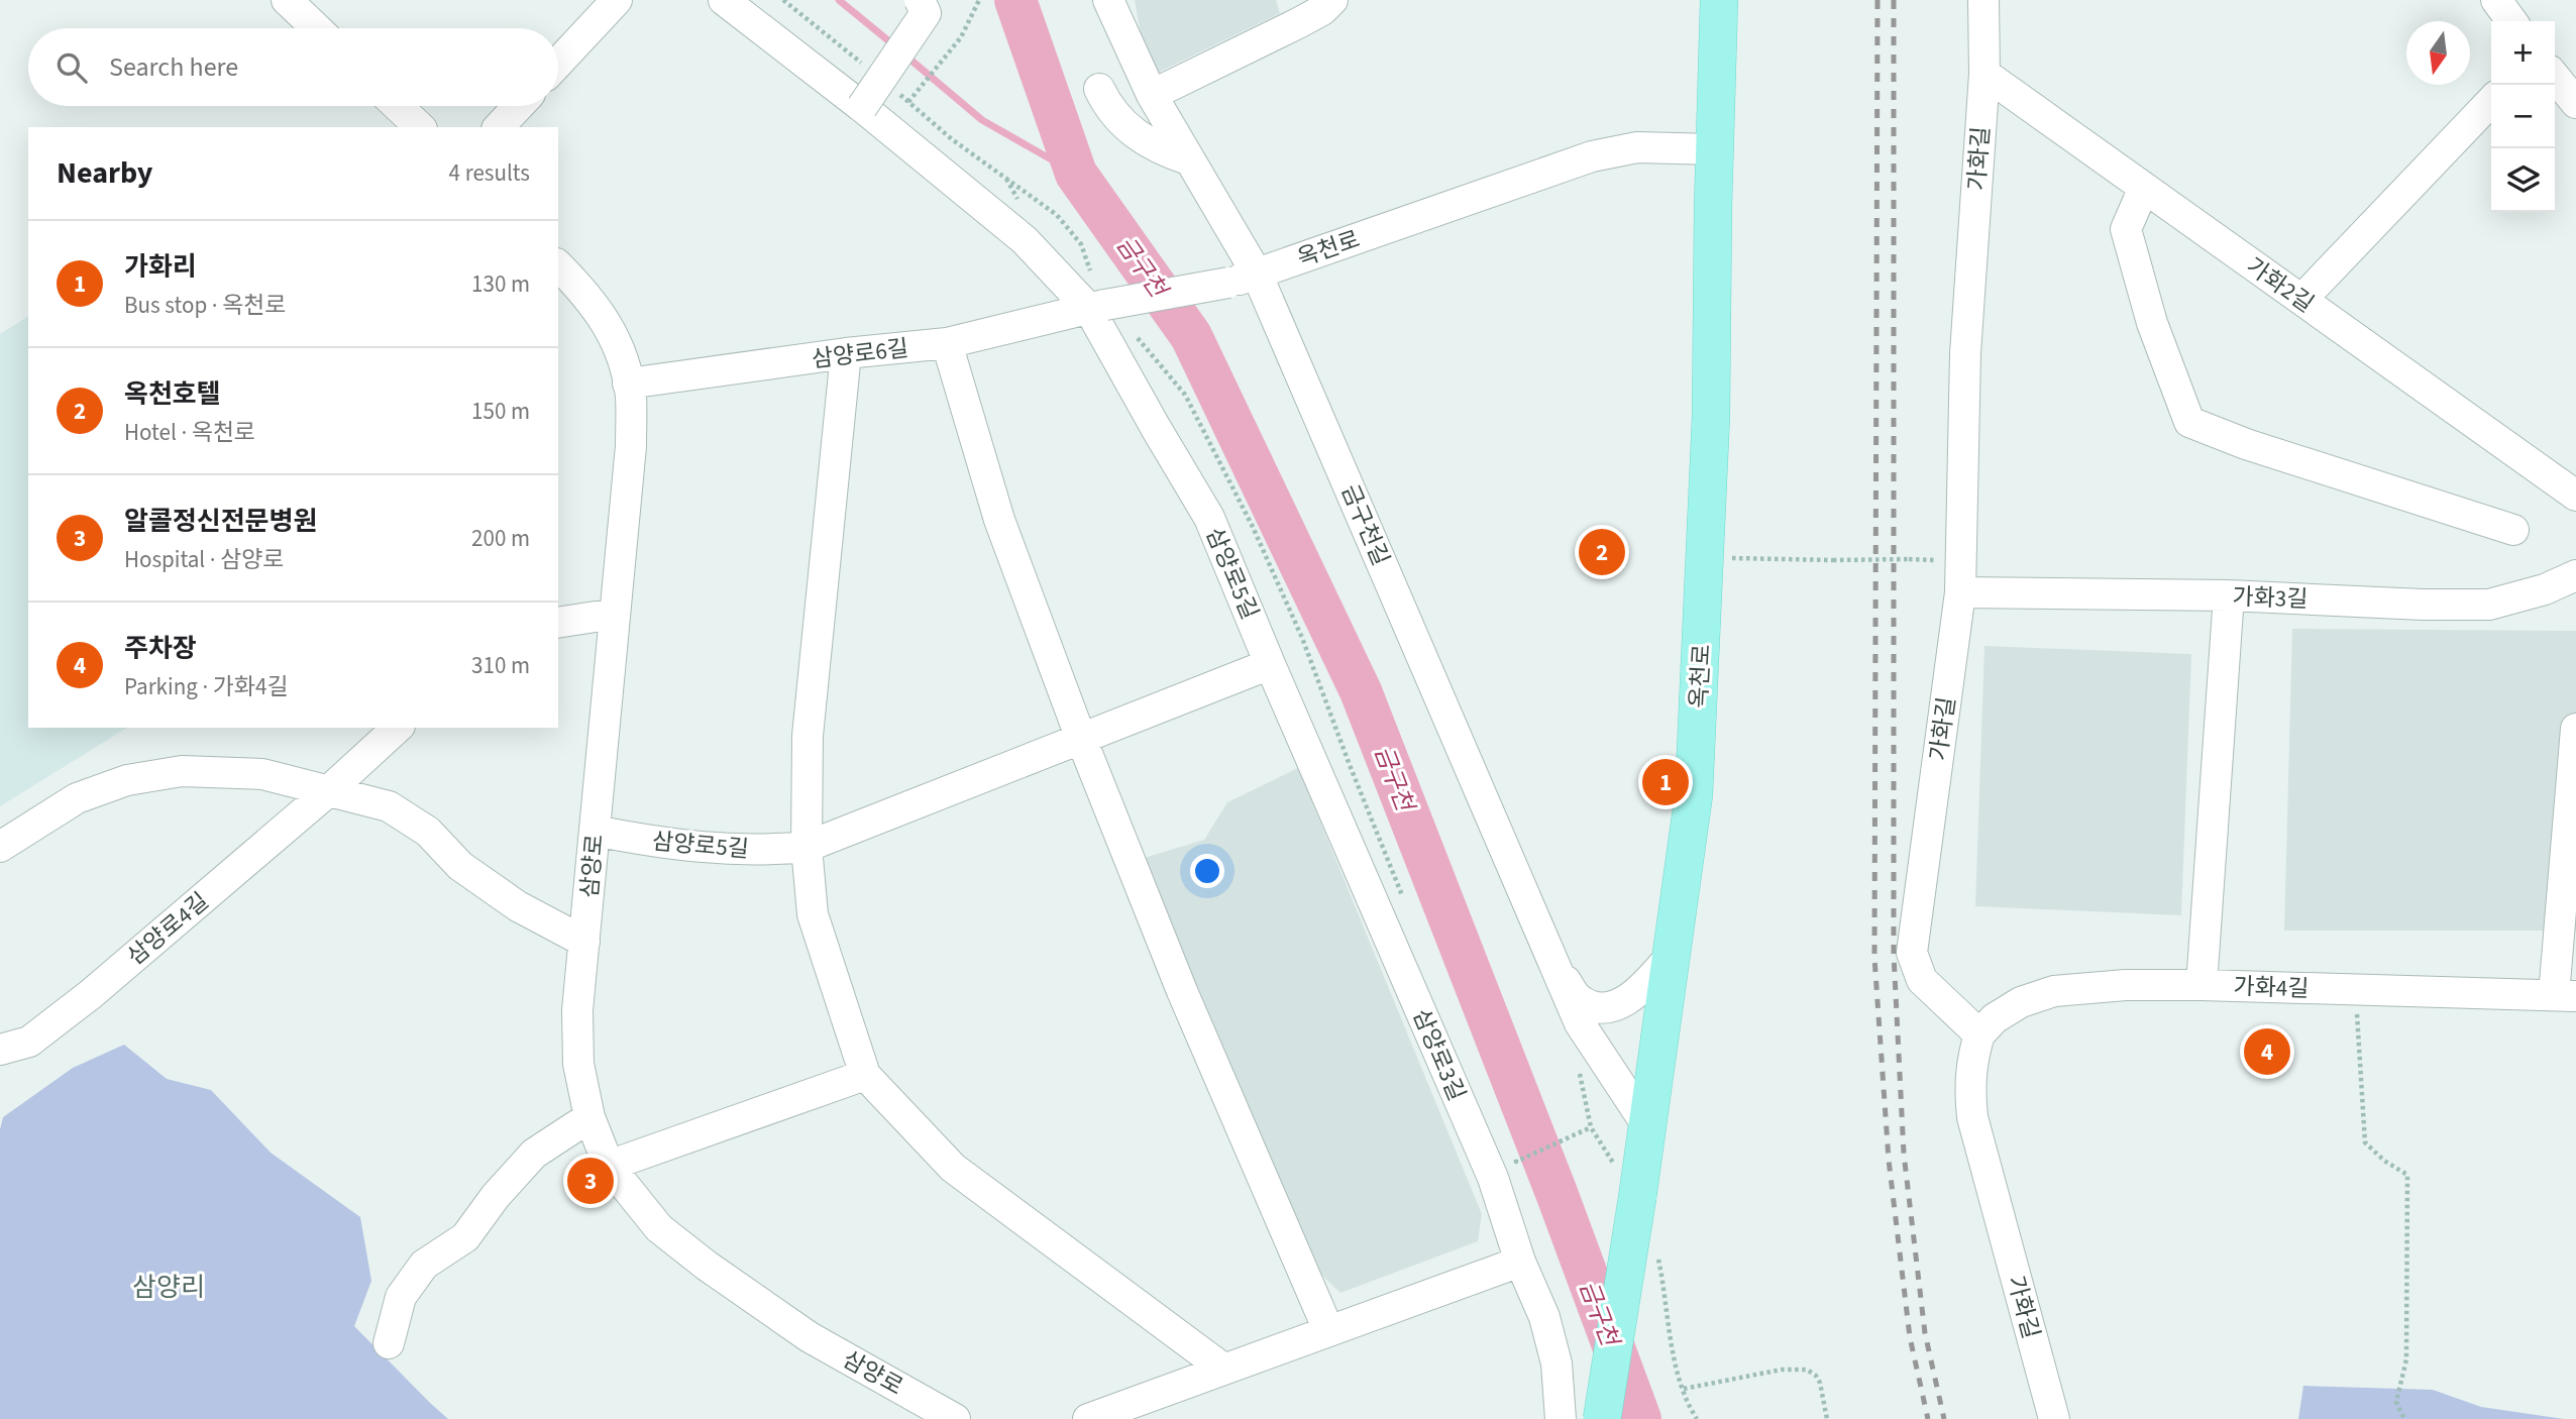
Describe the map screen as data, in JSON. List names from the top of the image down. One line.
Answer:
{"streets":{"main road":["옥천로"],"street":["가화길","가화2길","삼양로6길","금구천길","삼양로5길","가화3길","삼양로","삼양로4길","가화4길","삼양로3길"]},"crossings":[["가화길","가화2길"],["가화길","가화3길"],["가화길","가화4길"],["옥천로","삼양로6길"],["옥천로","금구천길"],["옥천로","삼양로5길"],["삼양로6길","삼양로5길"],["삼양로6길","삼양로"],["삼양로5길","삼양로"],["삼양로5길","삼양로3길"]],"districts":["삼양리"],"water":["금구천"],"north":"bottom","page":{"map_buttons":["+","−"],"search":"Search here","heading":["Nearby","4 results"],"list":[{"mark":"1","name":"가화리","note":"Bus stop · 옥천로","value":"130 m"},{"mark":"2","name":"옥천호텔","note":"Hotel · 옥천로","value":"150 m"},{"mark":"3","name":"알콜정신전문병원","note":"Hospital · 삼양로","value":"200 m"},{"mark":"4","name":"주차장","note":"Parking · 가화4길","value":"310 m"}],"pins":["2","1","4","3"]}}
